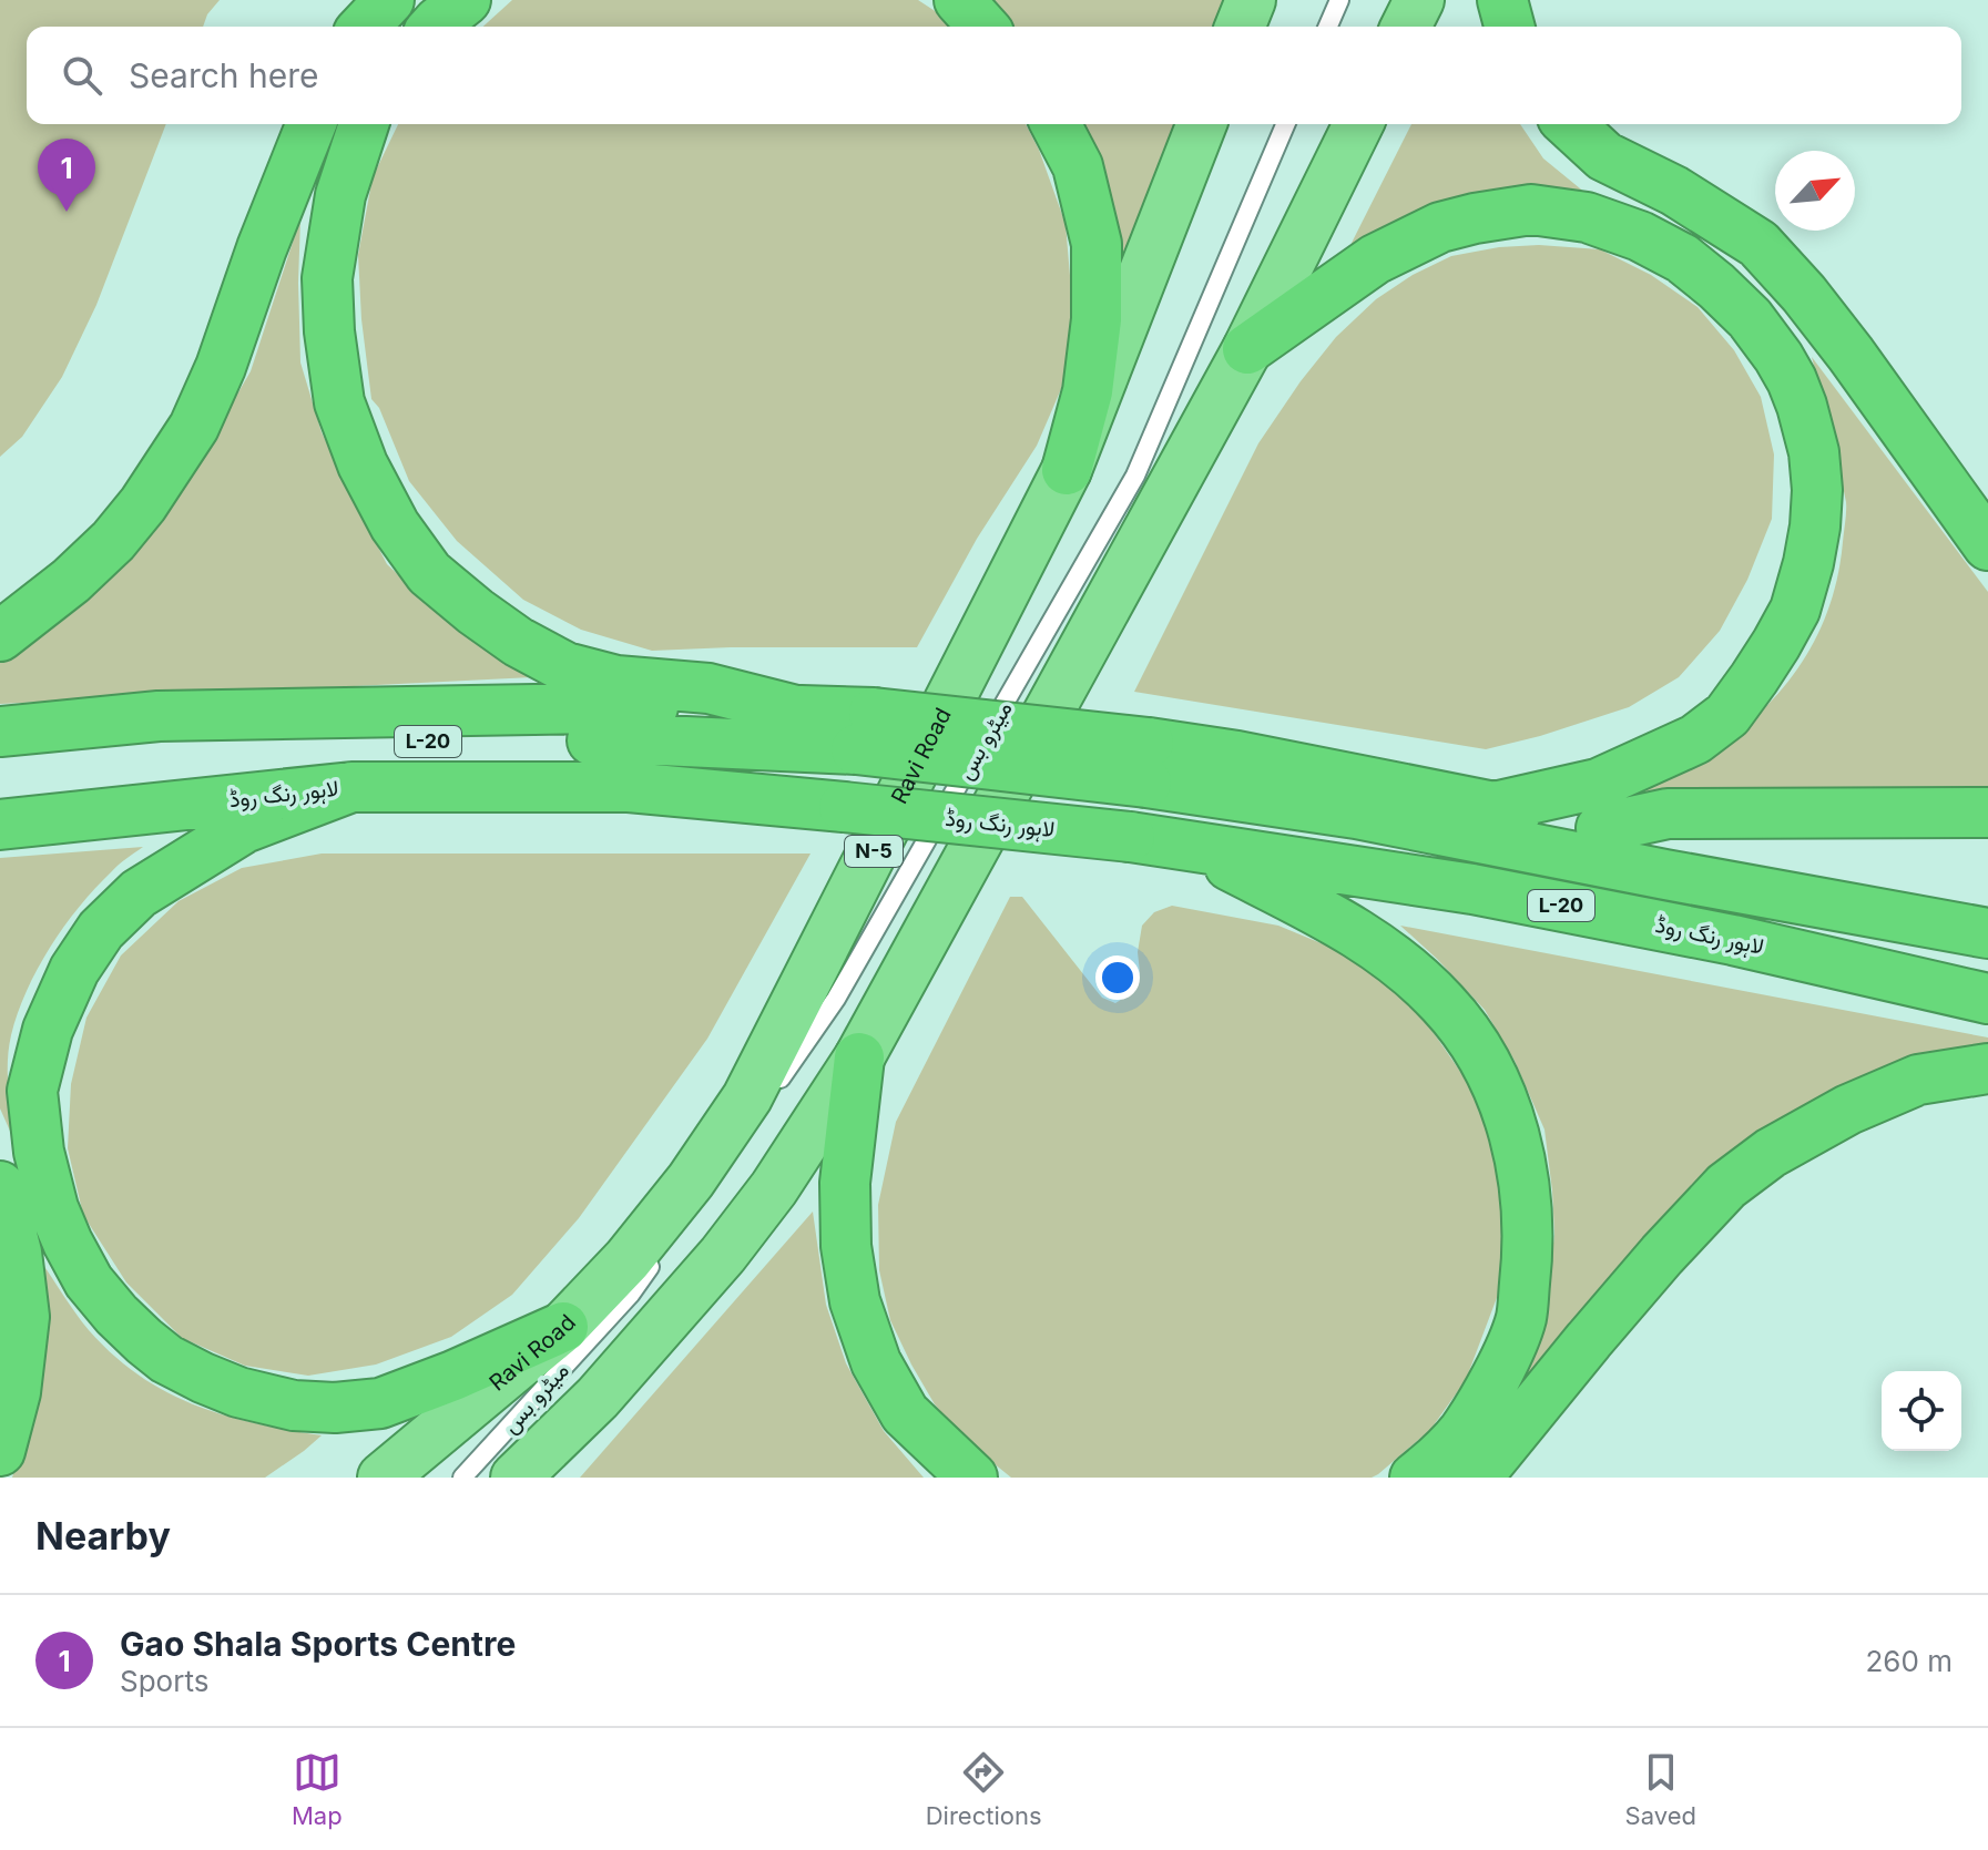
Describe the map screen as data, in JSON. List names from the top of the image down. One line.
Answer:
{"streets":{"highway":["L-20","Ravi Road","لاہور رنگ روڈ","N-5"],"lane":["میٹرو بس"]},"north":"top right","page":{"search":"Search here","pins":"1","heading":"Nearby","list":[{"mark":"1","name":"Gao Shala Sports Centre","note":"Sports","value":"260 m"}],"nav":["Map","Directions","Saved"]}}
